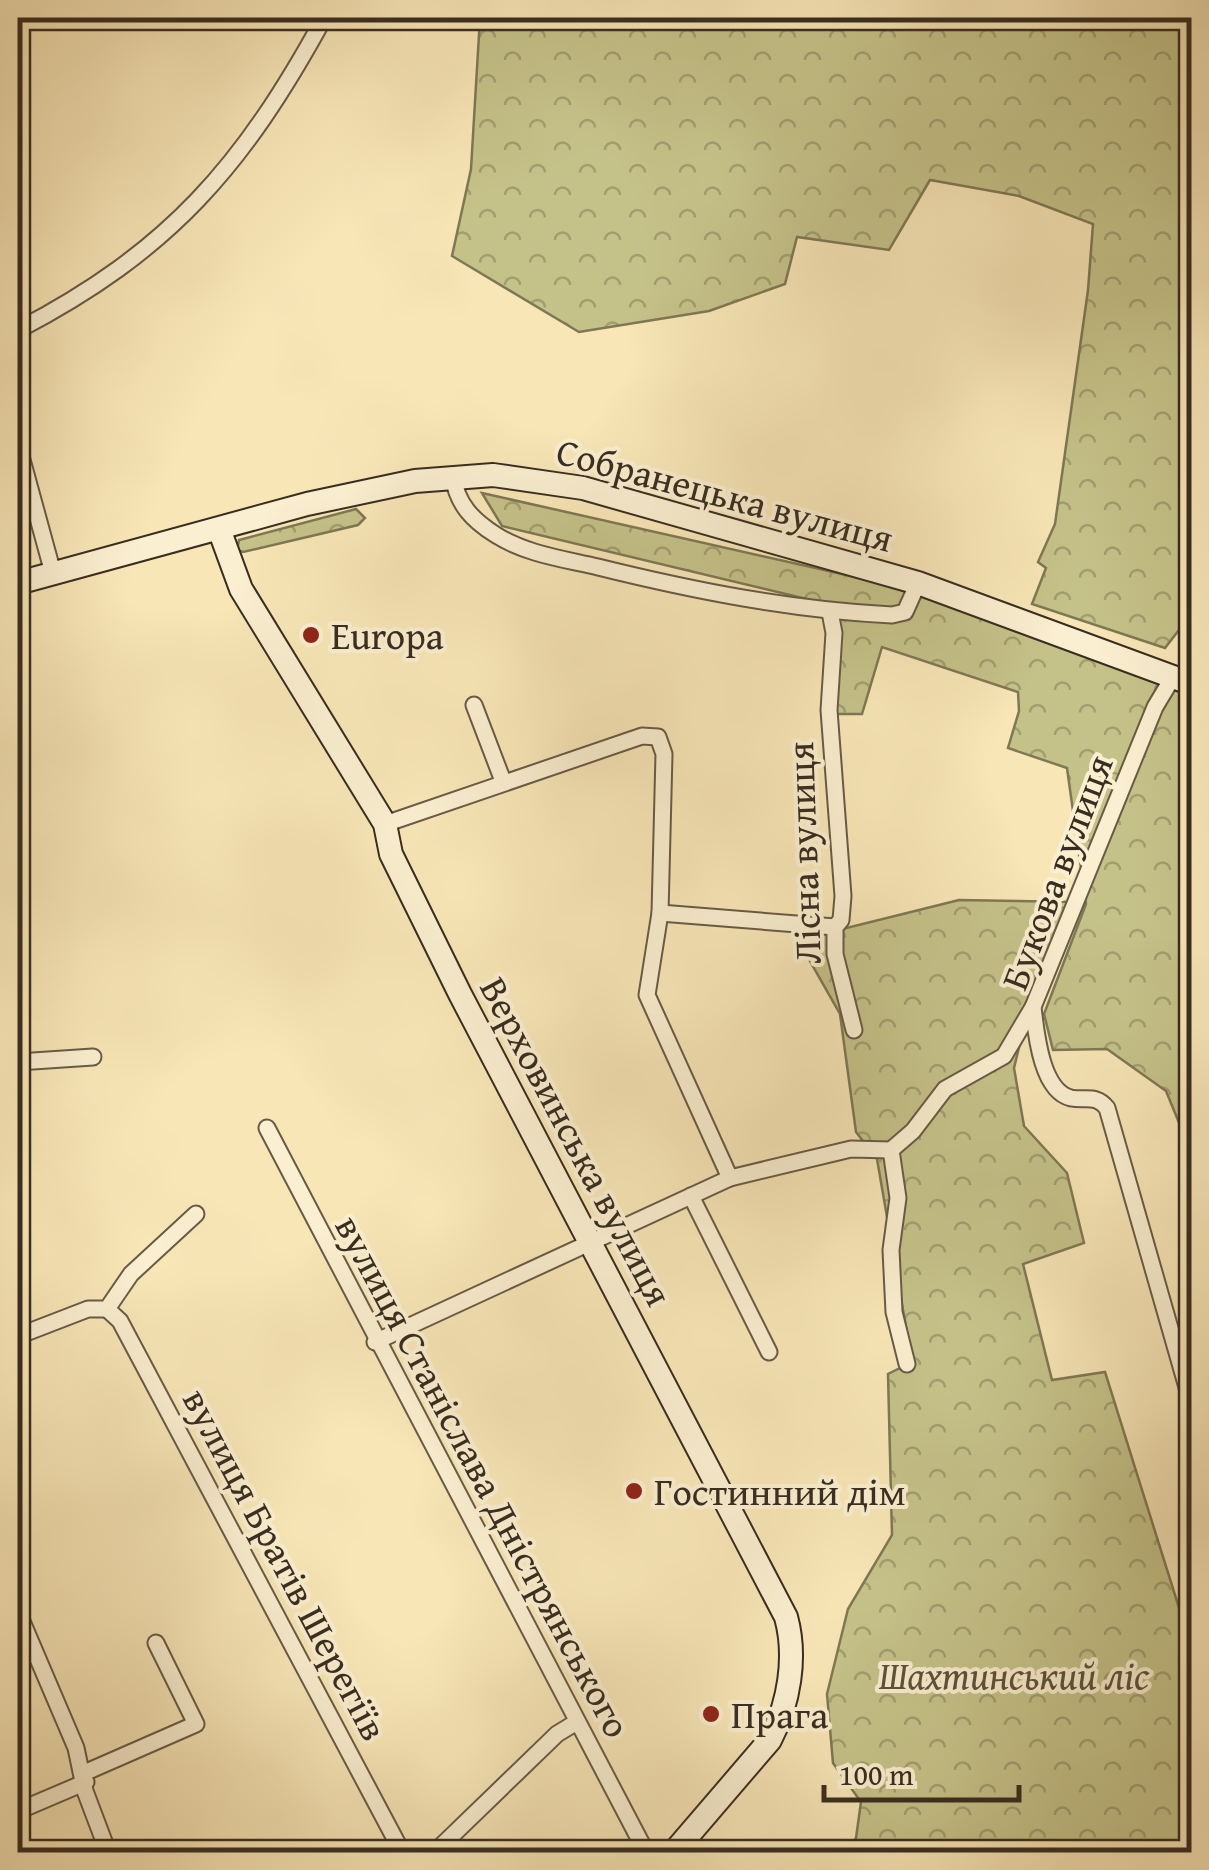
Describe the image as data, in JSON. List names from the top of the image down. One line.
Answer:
{"streets":{"street":["Собранецька вулиця","Лісна вулиця","Букова вулиця","Верховинська вулиця","вулиця Станіслава Дністрянського","вулиця Братів Шерегіїв"]},"crossings":[["Собранецька вулиця","Лісна вулиця"],["Собранецька вулиця","Букова вулиця"],["Собранецька вулиця","Верховинська вулиця"]],"parks":["Шахтинський ліс"],"places":["Europa","Гостинний дім","Прага"],"scale_bar":"100 m"}
